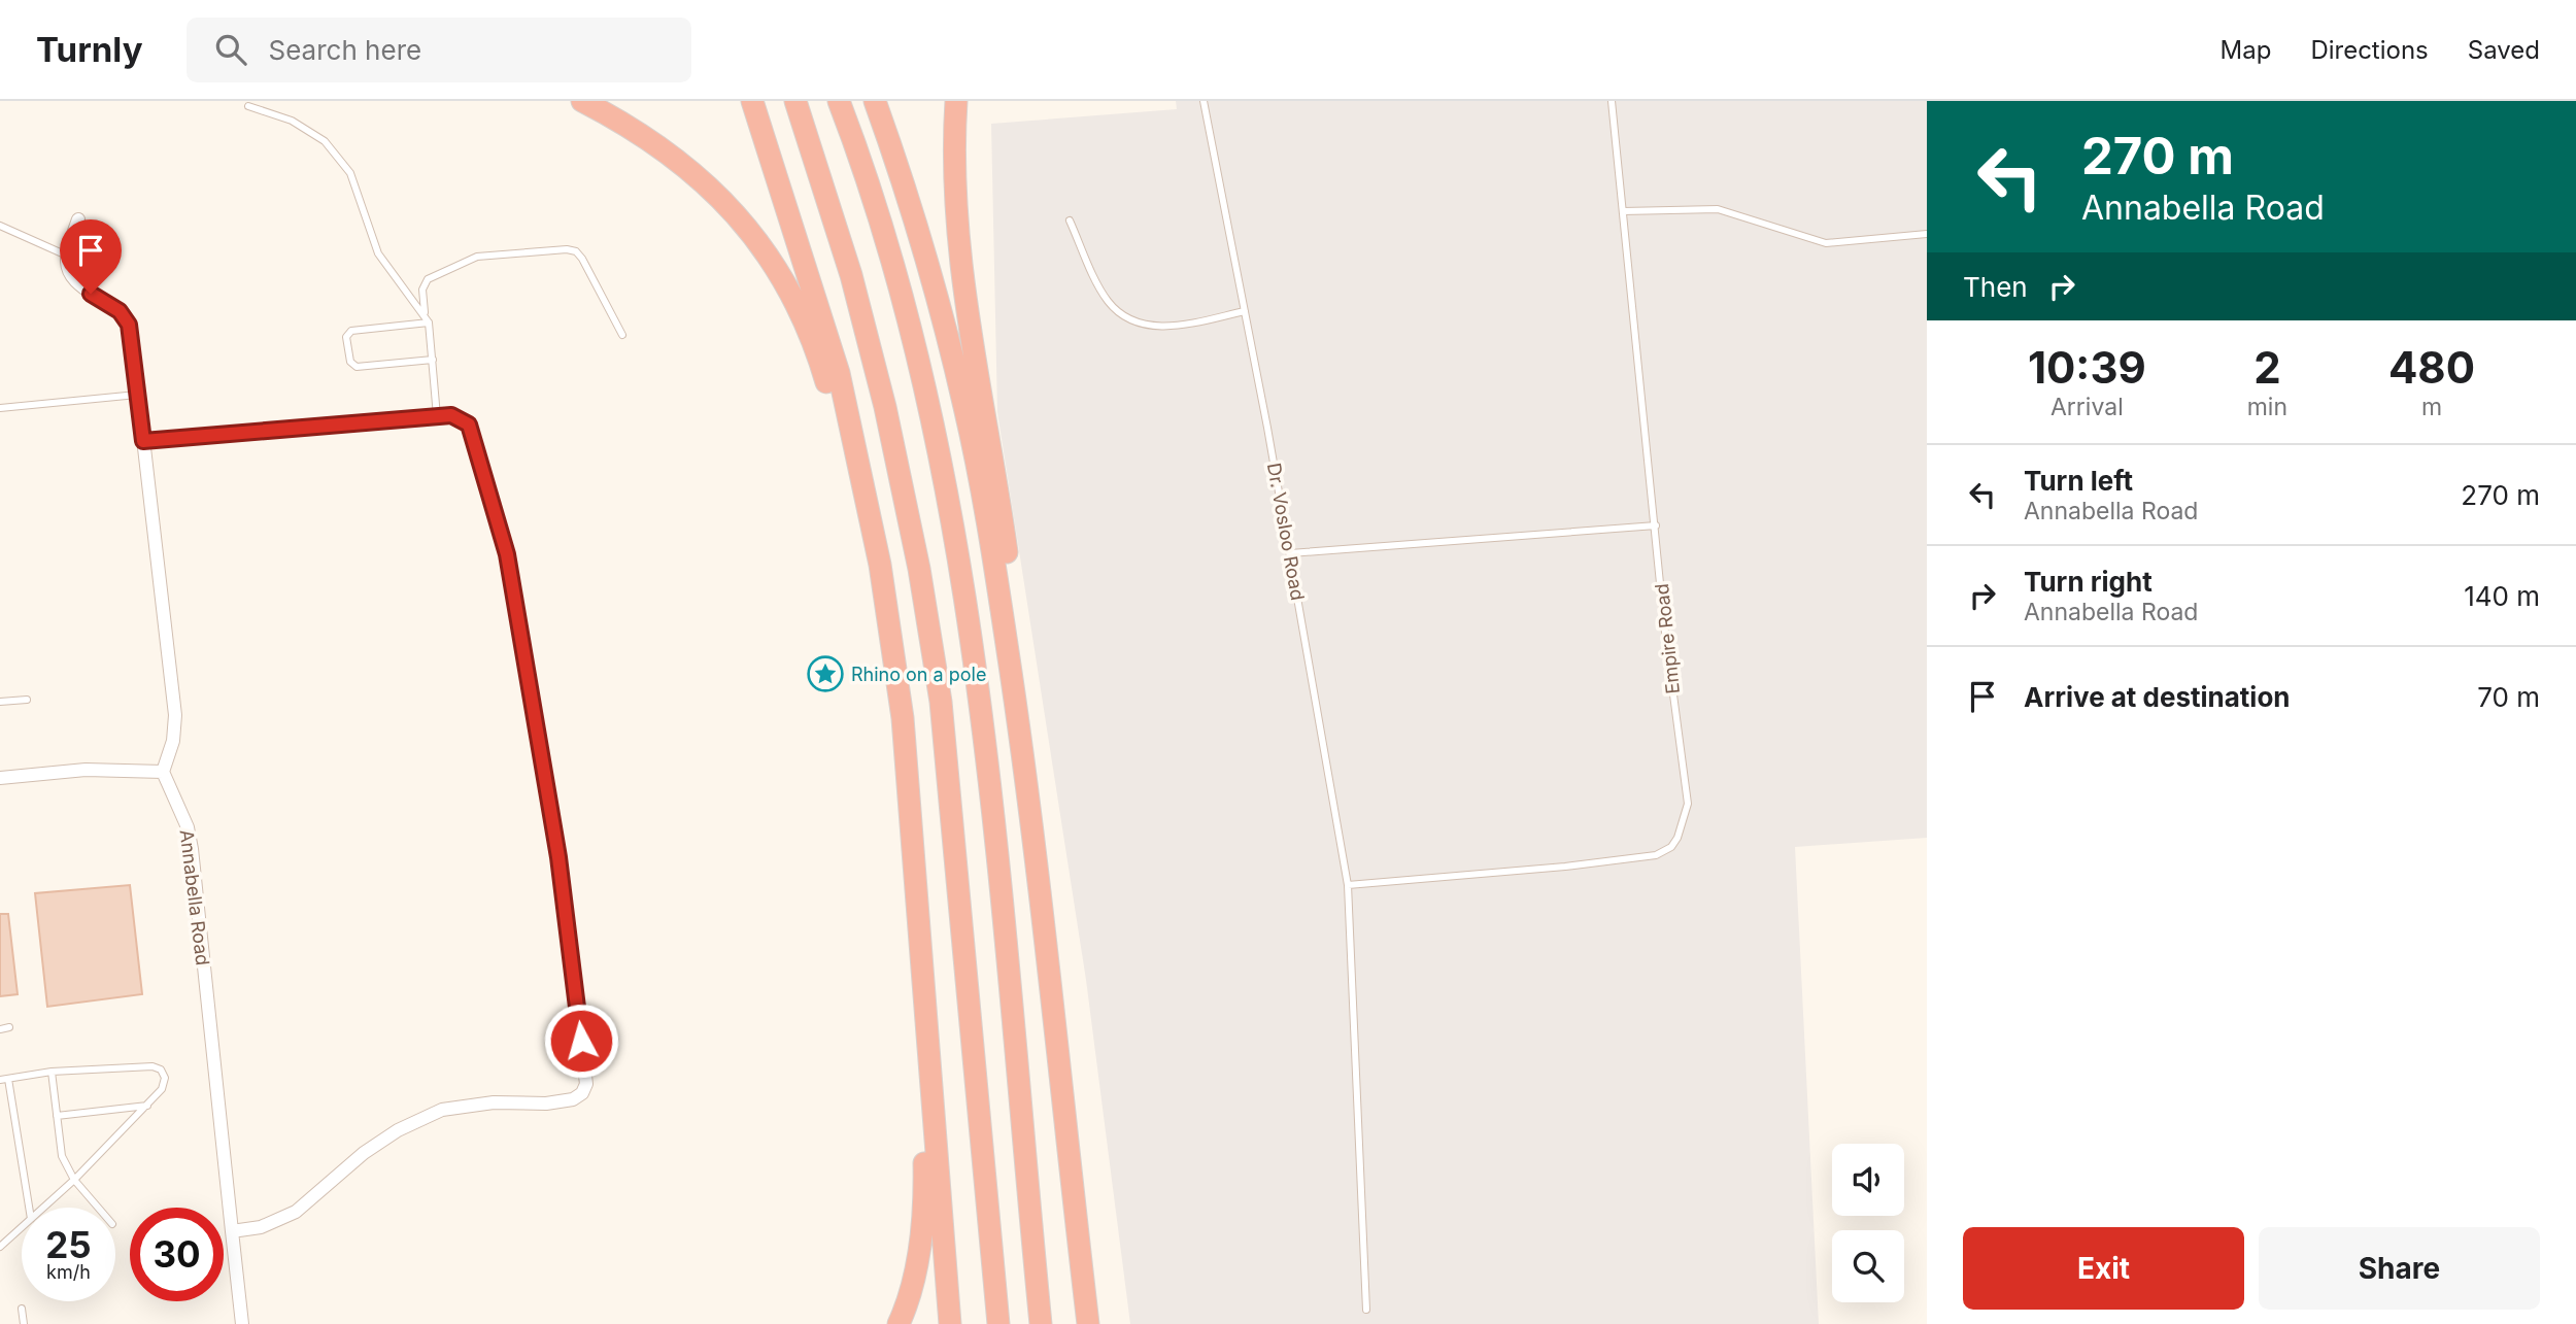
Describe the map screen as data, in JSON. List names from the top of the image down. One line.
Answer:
{"streets":{"street":["Annabella Road"],"lane":["Dr. Vosloo Road","Empire Road"]},"crossings":[["Dr. Vosloo Road","Empire Road"]],"places":{"place":["Rhino on a pole"]},"page":{"header":"Turnly","search":"Search here","nav":["Map","Directions","Saved"],"turn":["270 m","Annabella Road"],"then":"Then","eta":["10:39","Arrival","2","min","480","m"],"list":[{"name":"Turn left","note":"Annabella Road","value":"270 m"},{"name":"Turn right","note":"Annabella Road","value":"140 m"},{"name":"Arrive at destination","value":"70 m"}],"speed":"25 km/h","limit":"30","buttons":["Exit","Share"]}}
